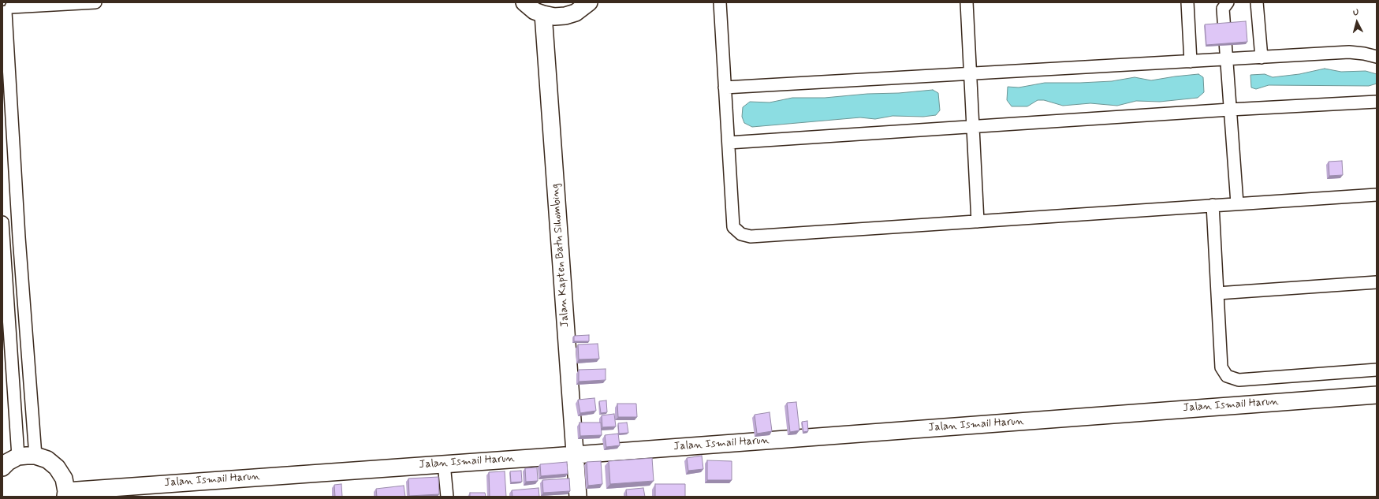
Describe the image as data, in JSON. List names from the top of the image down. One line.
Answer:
{"streets":{"street":["Jalan Kapten Batu Sihombing","Jalan Ismail Harun"]},"crossings":[["Jalan Kapten Batu Sihombing","Jalan Ismail Harun"]],"north":"top"}
